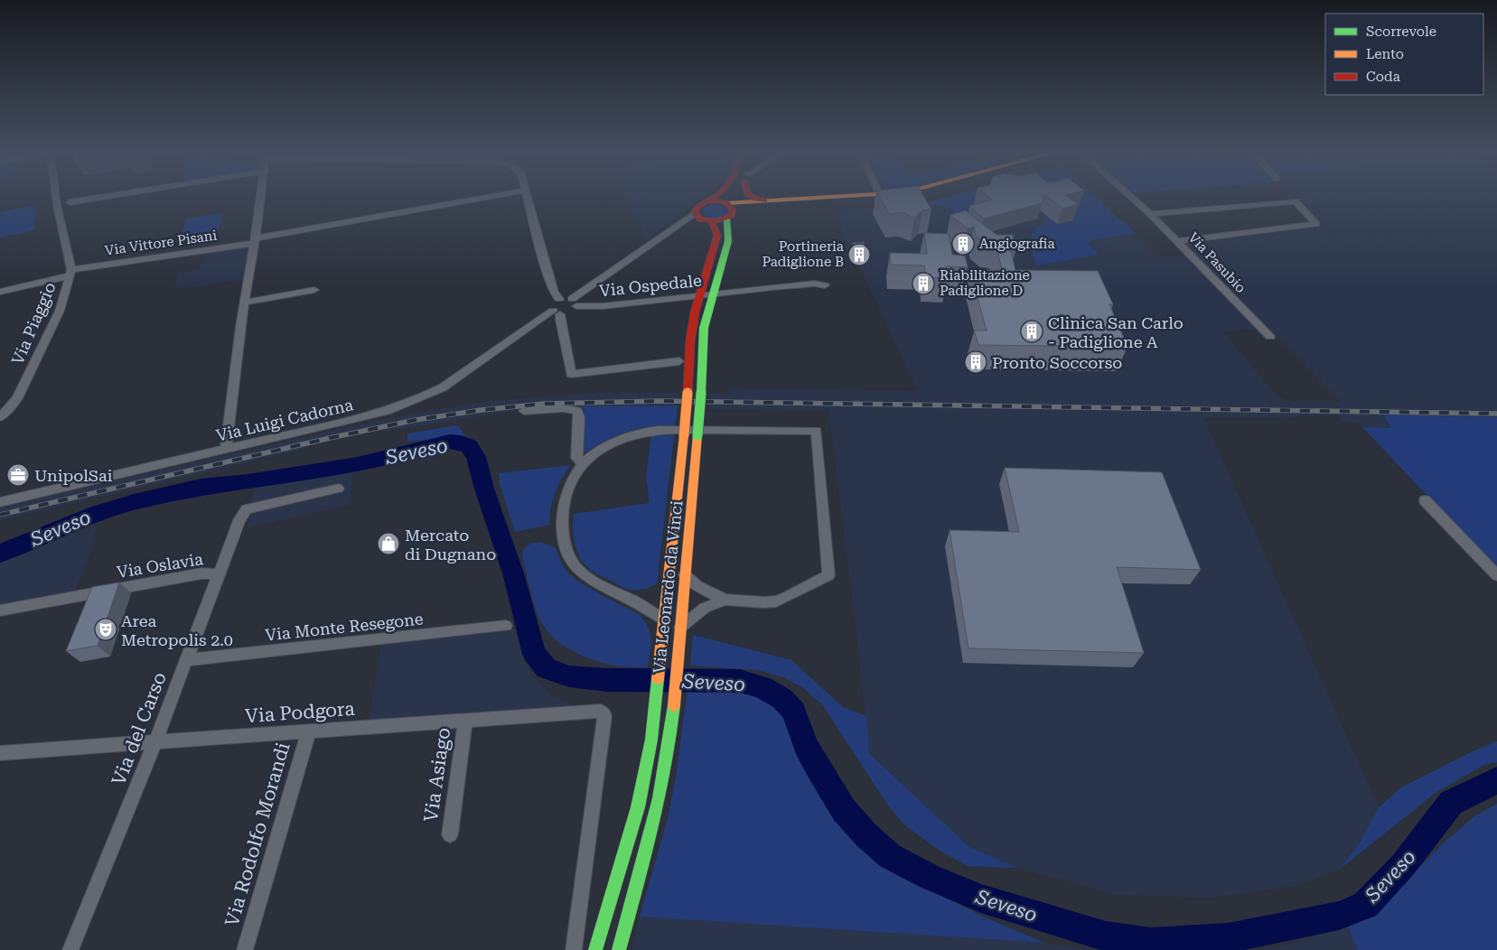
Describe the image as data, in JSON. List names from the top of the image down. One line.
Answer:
{"streets":{"main road":["Via Leonardo da Vinci"],"street":["Via Vittore Pisani","Via Pasubio","Via Ospedale","Via Piaggio","Via Luigi Cadorna","Via Oslavia","Via Monte Resegone","Via Podgora","Via del Carso","Via Asiago","Via Rodolfo Morandi"]},"crossings":[["Via Vittore Pisani","Via Piaggio"],["Via Ospedale","Via Luigi Cadorna"],["Via Ospedale","Via Leonardo da Vinci"],["Via Oslavia","Via del Carso"],["Via Monte Resegone","Via del Carso"],["Via Podgora","Via del Carso"],["Via Podgora","Via Asiago"],["Via Podgora","Via Rodolfo Morandi"]],"water":["Seveso"],"places":{"building":["Angiografia","Portineria Padiglione B","Riabilitazione Padiglione D","Clinica San Carlo - Padiglione A","Pronto Soccorso"],"office":["UnipolSai"],"shop":["Mercato di Dugnano"],"theatre":["Area Metropolis 2.0"]},"legend":["Scorrevole","Lento","Coda"]}
